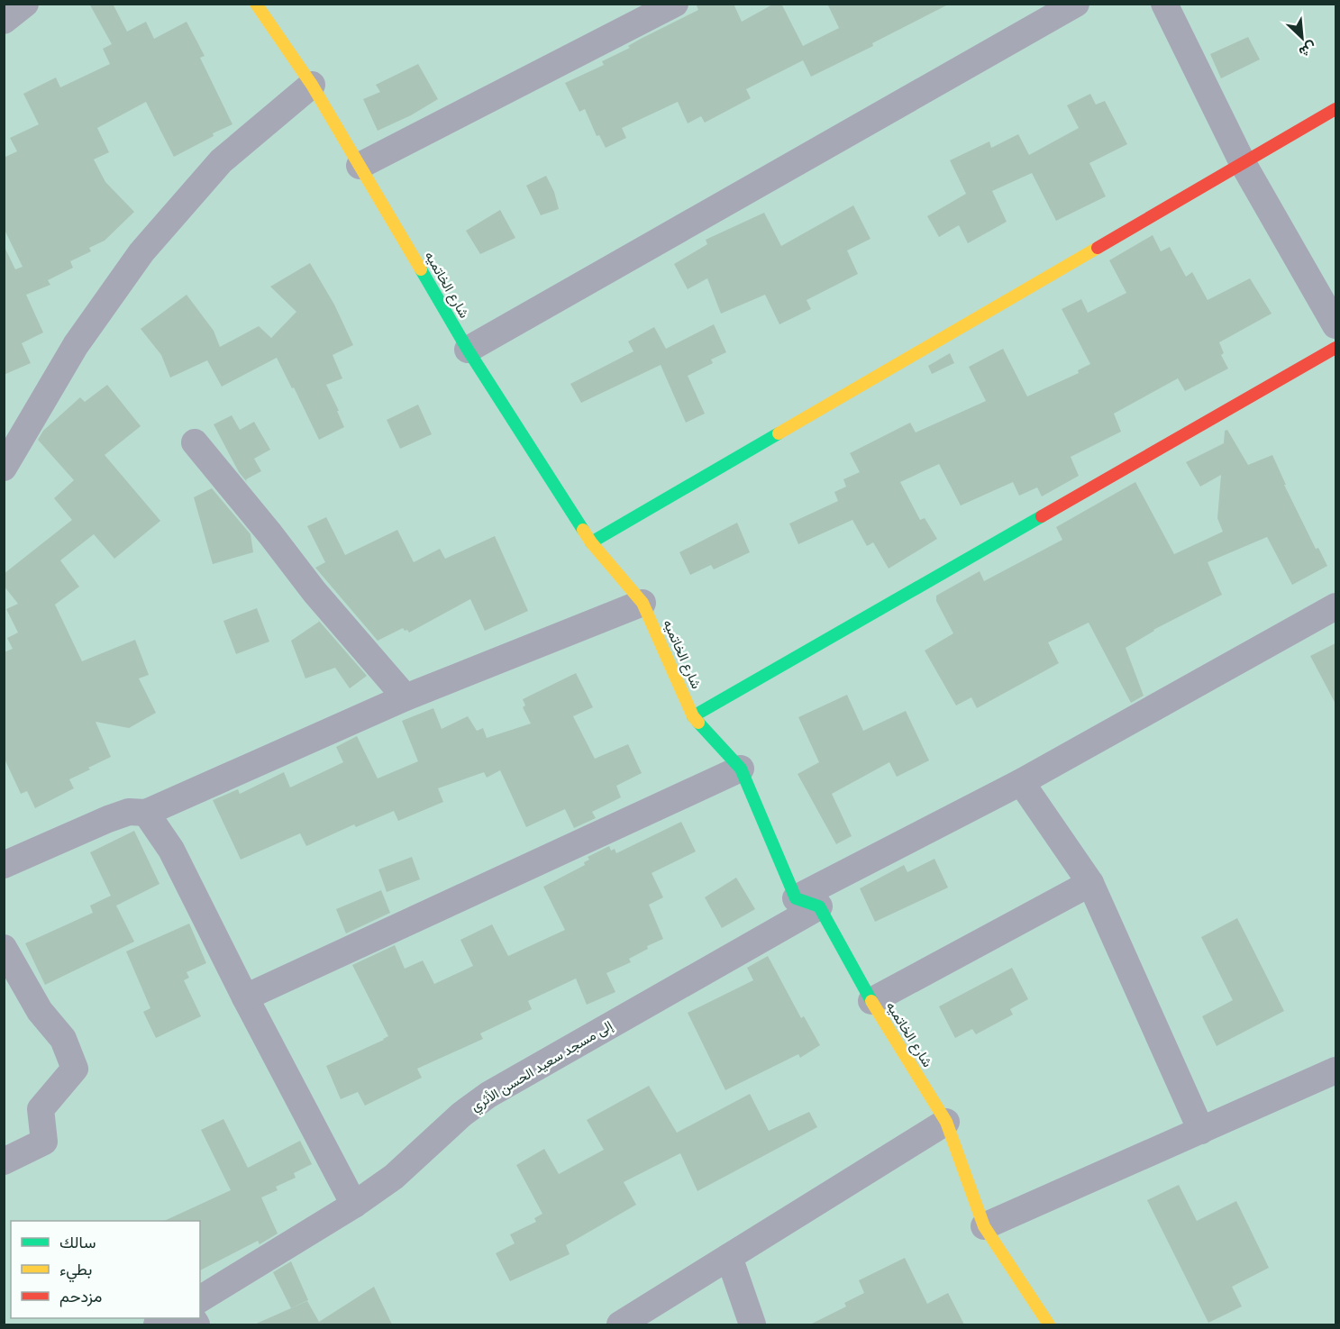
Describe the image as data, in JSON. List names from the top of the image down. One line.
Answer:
{"streets":{"street":["شارع الخاتميه","إلى مسجد سعيد الحسن الأثري"]},"crossings":[["شارع الخاتميه","إلى مسجد سعيد الحسن الأثري"]],"legend":["سالك","بطيء","مزدحم"],"north":"bottom right"}
